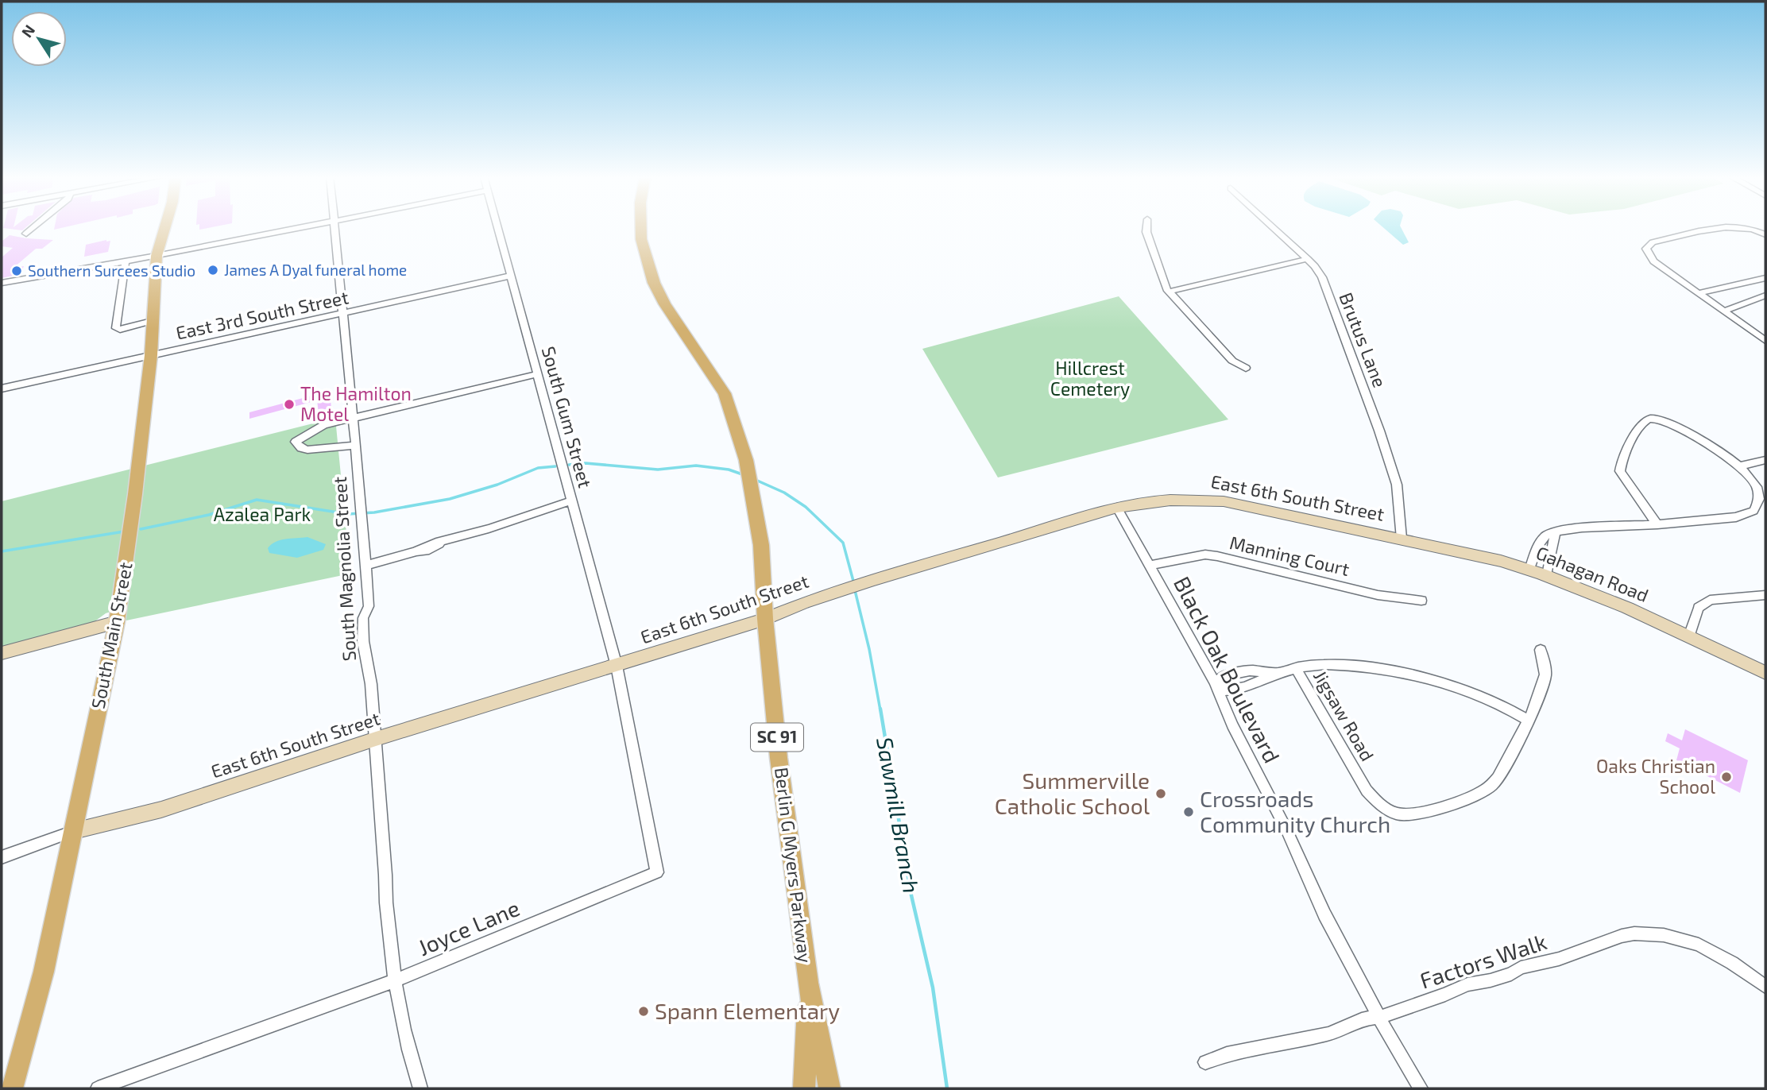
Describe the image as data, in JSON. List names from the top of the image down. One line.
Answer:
{"streets":{"main road":["South Main Street","SC 91","Berlin G Myers Parkway"],"street":["East 3rd South Street","Brutus Lane","South Gum Street","East 6th South Street","Manning Court","South Magnolia Street","Gahagan Road","Black Oak Boulevard","Jigsaw Road","Joyce Lane","Factors Walk"]},"crossings":[["East 3rd South Street","South Gum Street"],["East 3rd South Street","South Magnolia Street"],["East 3rd South Street","South Main Street"],["Brutus Lane","East 6th South Street"],["Brutus Lane","Gahagan Road"],["South Gum Street","East 6th South Street"],["South Gum Street","Joyce Lane"],["East 6th South Street","South Magnolia Street"],["East 6th South Street","Gahagan Road"],["East 6th South Street","South Main Street"],["East 6th South Street","Black Oak Boulevard"],["East 6th South Street","Berlin G Myers Parkway"],["East 6th South Street","Joyce Lane"],["Manning Court","Black Oak Boulevard"],["South Magnolia Street","Joyce Lane"],["Black Oak Boulevard","Factors Walk"]],"water":["Sawmill Branch"],"parks":["Hillcrest Cemetery","Azalea Park"],"places":["James A Dyal funeral home","Southern Surcees Studio","The Hamilton Motel","Oaks Christian School","Summerville Catholic School","Crossroads Community Church","Spann Elementary"],"north":"top left"}
